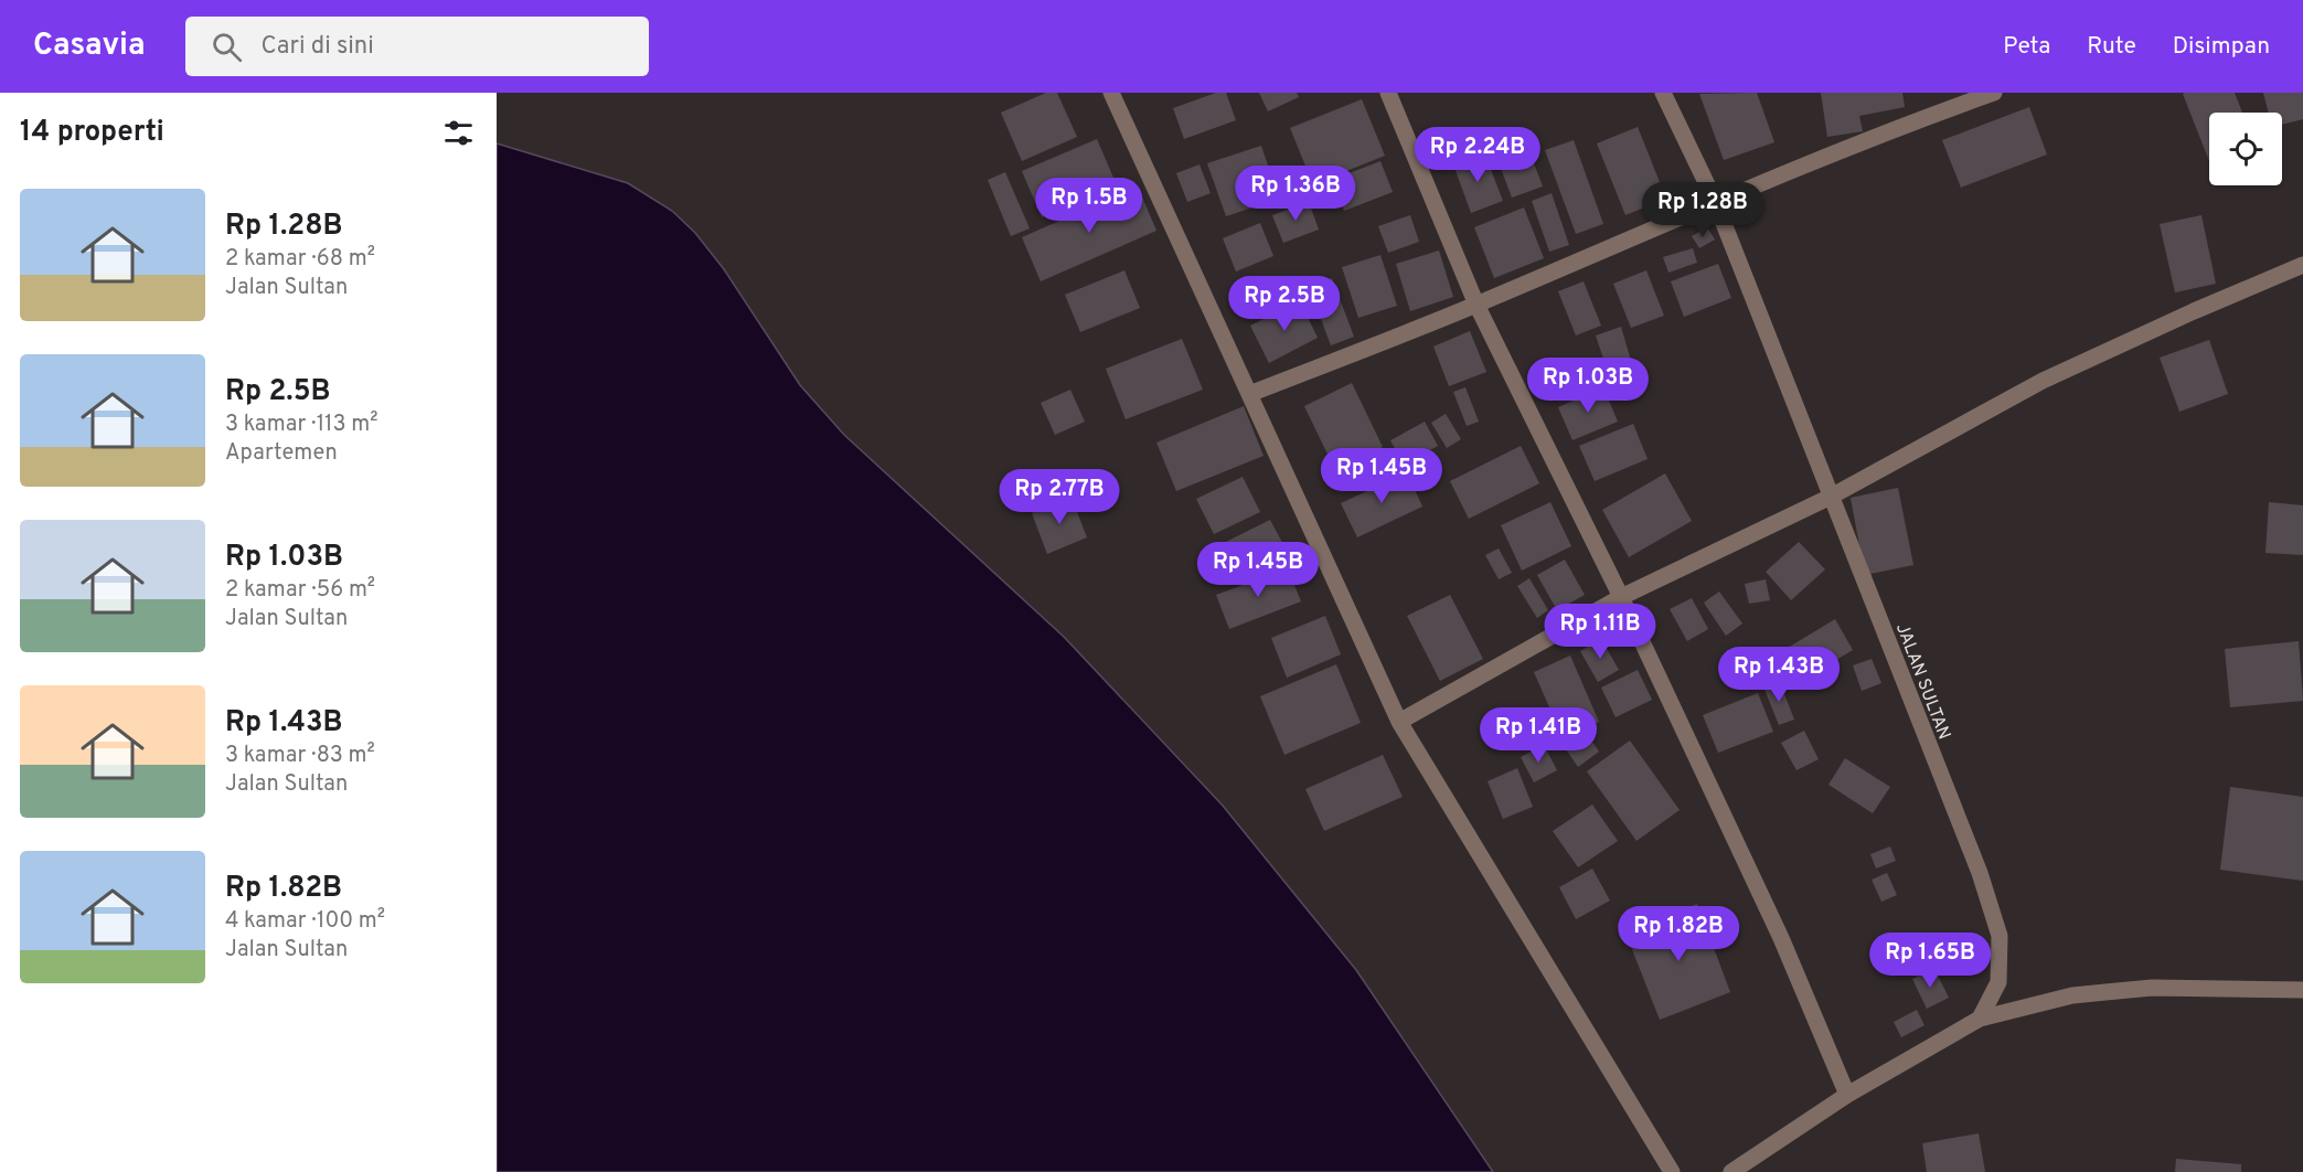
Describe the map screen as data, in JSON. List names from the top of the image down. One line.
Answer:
{"streets":{"street":["JALAN SULTAN"]},"page":{"header":"Casavia","search":"Cari di sini","nav":["Peta","Rute","Disimpan"],"heading":"14 properti","price":["Rp 2.24B","Rp 1.36B","Rp 1.5B","Rp 1.28B","Rp 2.5B","Rp 1.03B","Rp 1.45B","Rp 2.77B","Rp 1.45B","Rp 1.11B","Rp 1.43B","Rp 1.41B","Rp 1.82B","Rp 1.65B"],"list":[{"name":"Rp 1.28B","note":"2 kamar · 68 m² · Jalan Sultan"},{"name":"Rp 2.5B","note":"3 kamar · 113 m² · Apartemen"},{"name":"Rp 1.03B","note":"2 kamar · 56 m² · Jalan Sultan"},{"name":"Rp 1.43B","note":"3 kamar · 83 m² · Jalan Sultan"},{"name":"Rp 1.82B","note":"4 kamar · 100 m² · Jalan Sultan"}]}}
